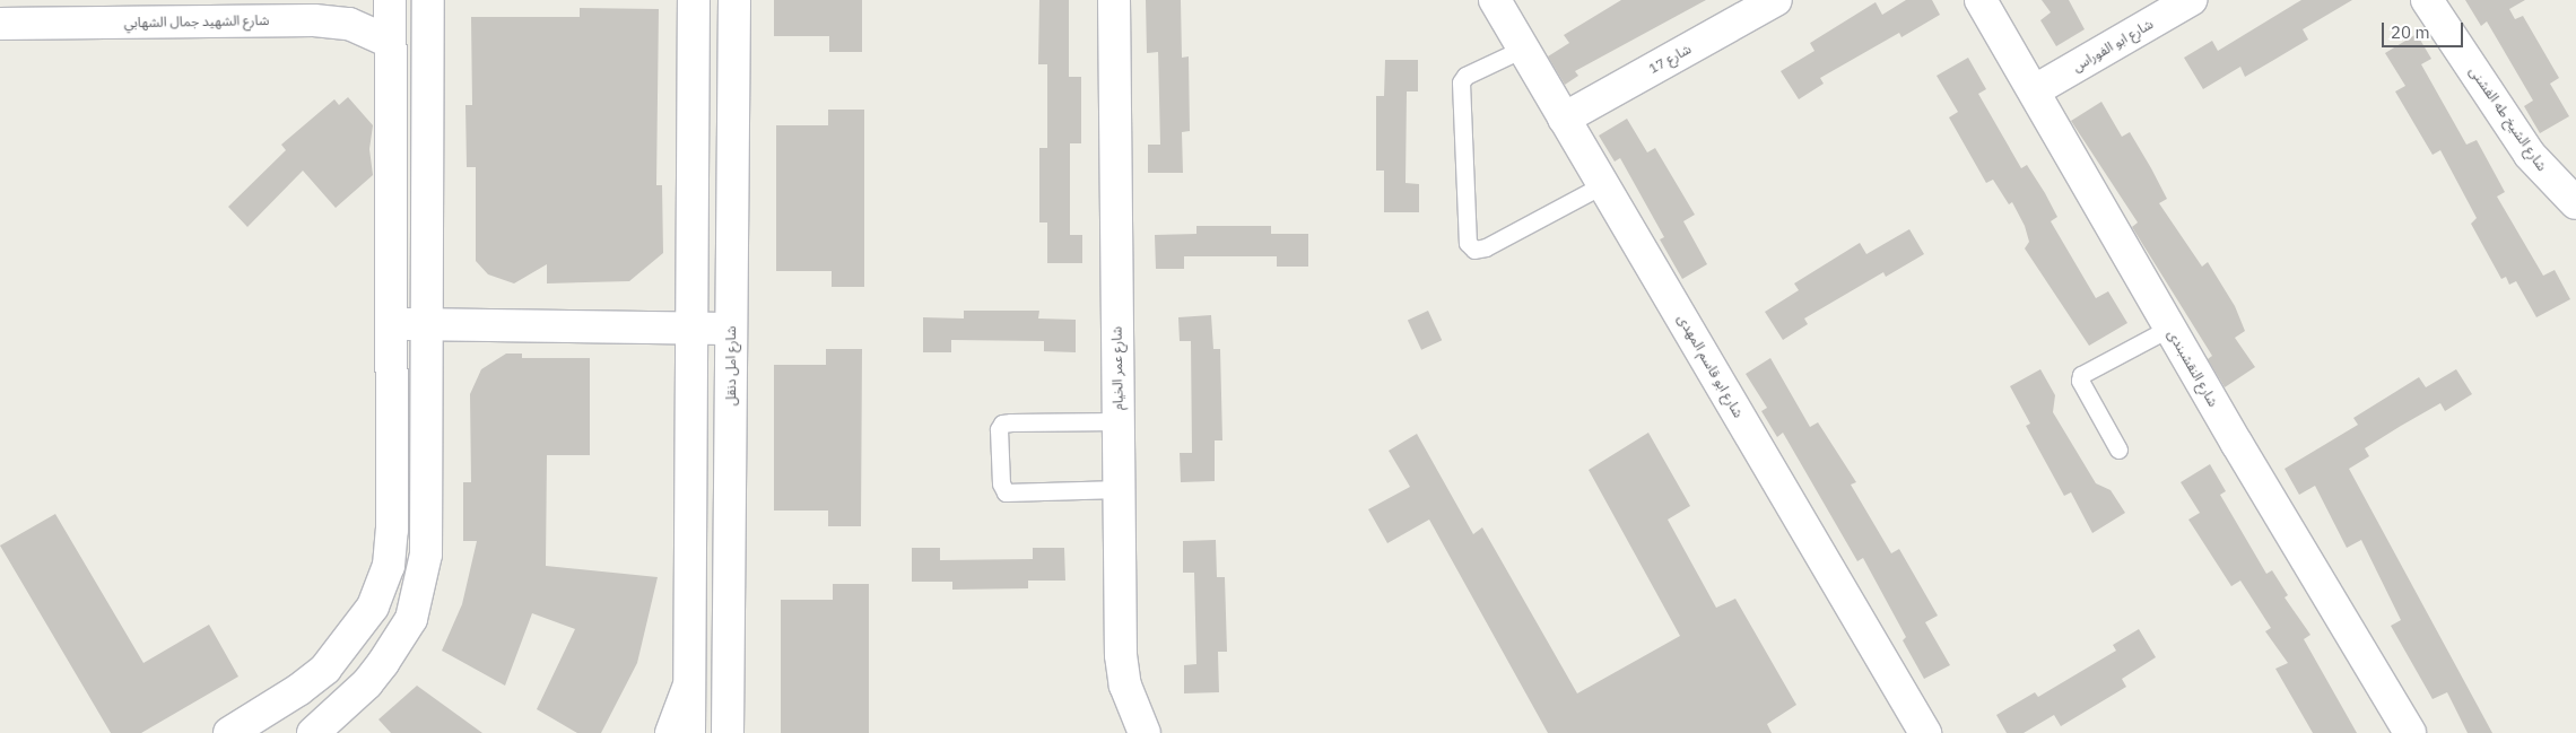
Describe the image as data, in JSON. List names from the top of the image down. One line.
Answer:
{"streets":{"street":["شارع الشهيد جمال الشهابي","شارع ابو الفوراس","شارع 17","شارع الشيخ طه الفشنى","شارع امل دنقل","شارع ابو قاسم المهدى","شارع عمر الخيام","شارع النقشبندى"]},"crossings":[["شارع ابو الفوراس","شارع النقشبندى"],["شارع 17","شارع ابو قاسم المهدى"]],"scale_bar":"20 m"}
